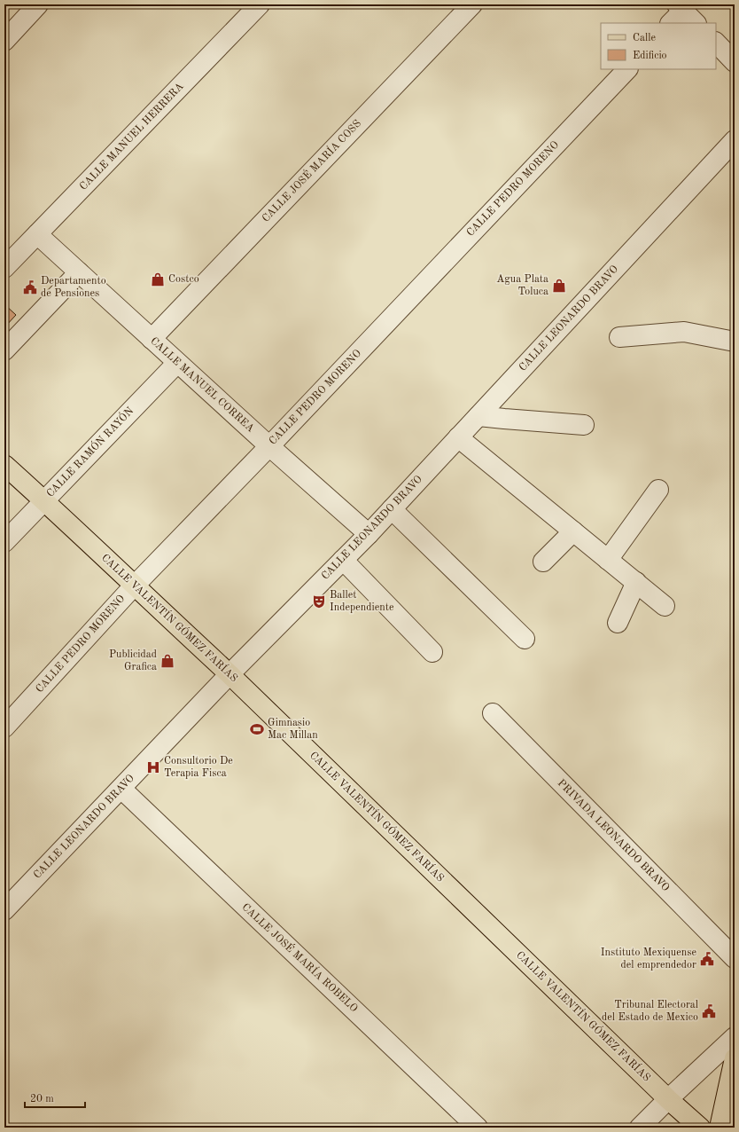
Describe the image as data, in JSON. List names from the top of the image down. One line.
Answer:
{"streets":{"main road":["CALLE VALENTÍN GÓMEZ FARÍAS"],"street":["CALLE MANUEL HERRERA","CALLE JOSÉ MARÍA COSS","CALLE PEDRO MORENO","CALLE LEONARDO BRAVO","CALLE MANUEL CORREA","CALLE RAMÓN RAYÓN","PRIVADA LEONARDO BRAVO","CALLE JOSÉ MARÍA ROBELO"]},"crossings":[["CALLE MANUEL HERRERA","CALLE MANUEL CORREA"],["CALLE JOSÉ MARÍA COSS","CALLE MANUEL CORREA"],["CALLE PEDRO MORENO","CALLE MANUEL CORREA"],["CALLE PEDRO MORENO","CALLE VALENTÍN GÓMEZ FARÍAS"],["CALLE LEONARDO BRAVO","CALLE MANUEL CORREA"],["CALLE LEONARDO BRAVO","CALLE VALENTÍN GÓMEZ FARÍAS"],["CALLE LEONARDO BRAVO","CALLE JOSÉ MARÍA ROBELO"],["CALLE MANUEL CORREA","CALLE RAMÓN RAYÓN"],["CALLE RAMÓN RAYÓN","CALLE VALENTÍN GÓMEZ FARÍAS"]],"places":{"shop":["Costco","Agua Plata Toluca","Publicidad Grafica"],"public building":["Departamento de Pensiones","Instituto Mexiquense del emprendedor","Tribunal Electoral del Estado de Mexico"],"theatre":["Ballet Independiente"],"sports":["Gimnasio Mac Millan"],"hospital":["Consultorio De Terapia Fisca"]},"legend":["Calle","Edificio"],"scale_bar":"20 m"}
